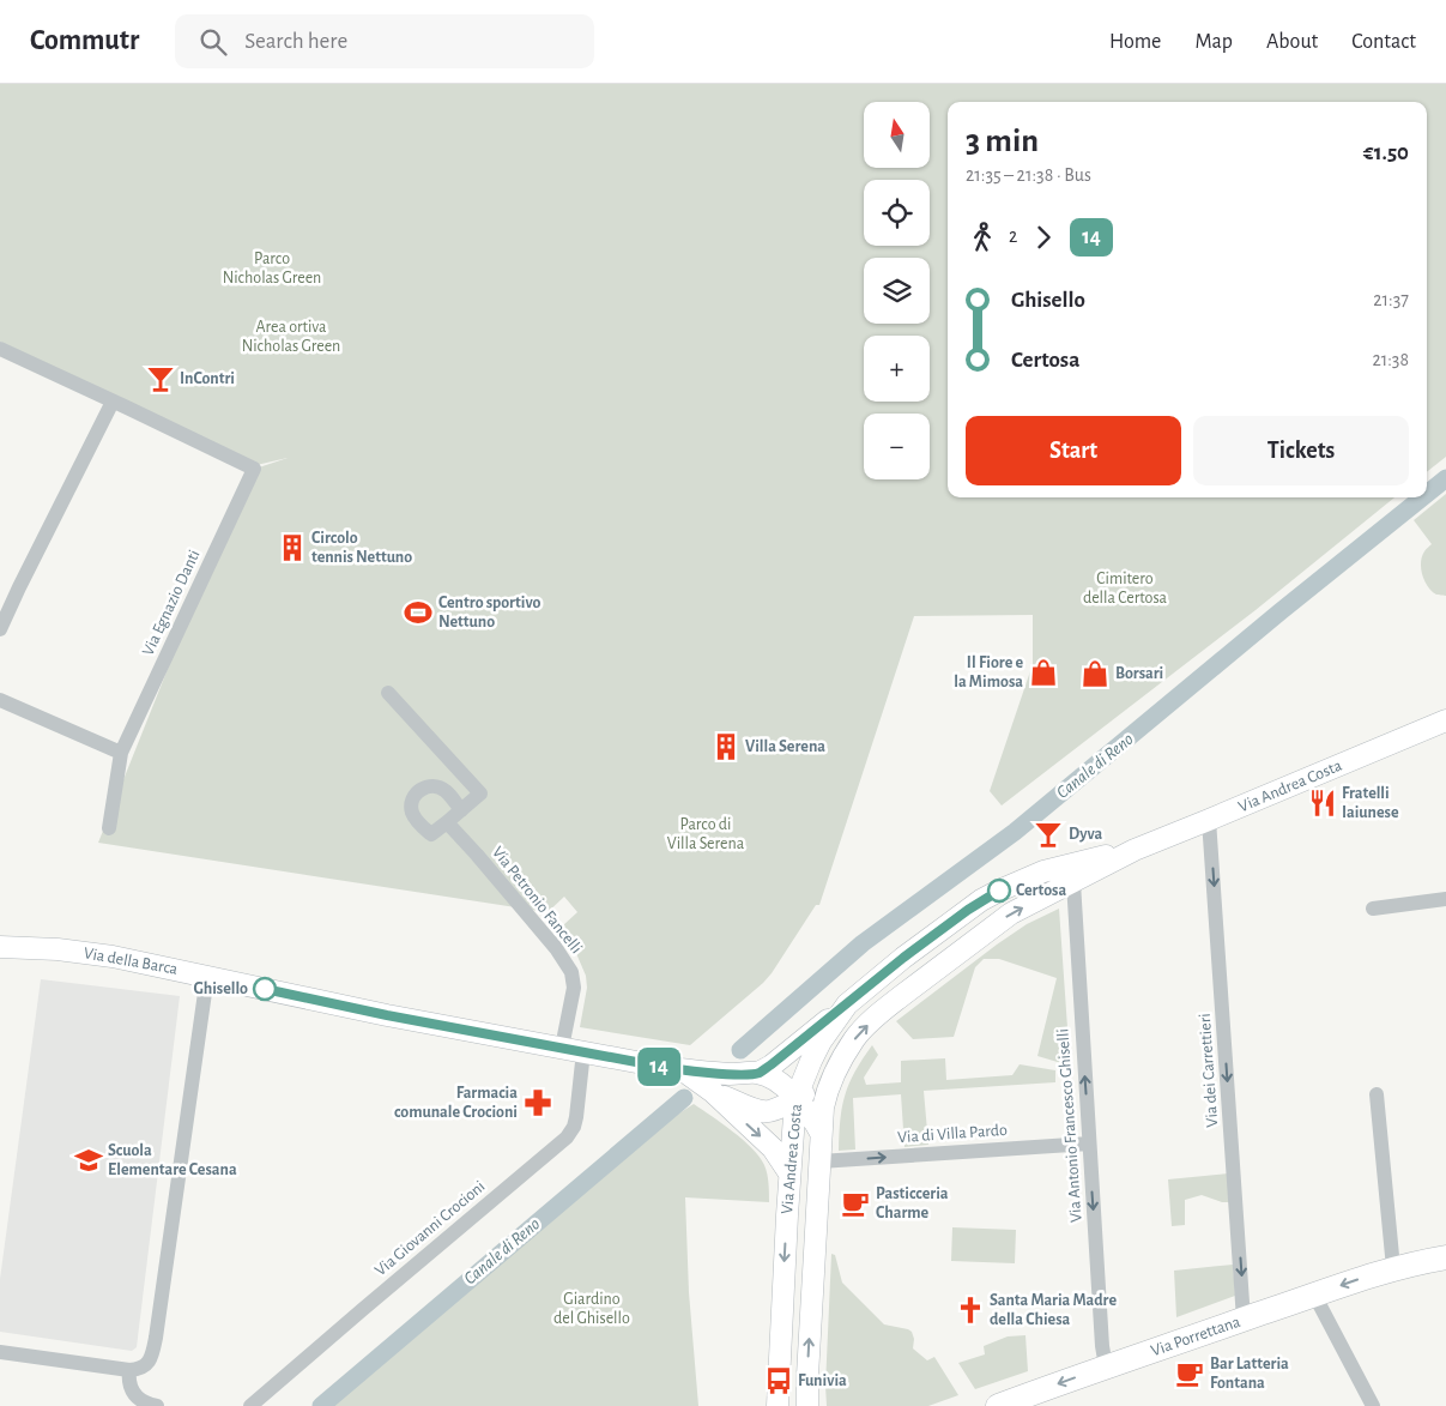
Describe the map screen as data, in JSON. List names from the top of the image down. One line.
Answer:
{"streets":{"main road":["Via Andrea Costa","Via della Barca","Via Porrettana"],"street":["Via Egnazio Danti","Via Petronio Fancelli","Via dei Carrettieri","Via Antonio Francesco Ghiselli","Via di Villa Pardo","Via Giovanni Crocioni"]},"crossings":[["Via Andrea Costa","Via della Barca"],["Via Andrea Costa","Via dei Carrettieri"],["Via Andrea Costa","Via Antonio Francesco Ghiselli"],["Via Andrea Costa","Via di Villa Pardo"],["Via Petronio Fancelli","Via della Barca"],["Via della Barca","Via Giovanni Crocioni"],["Via dei Carrettieri","Via Porrettana"],["Via Antonio Francesco Ghiselli","Via di Villa Pardo"],["Via Antonio Francesco Ghiselli","Via Porrettana"]],"one_way":["Via dei Carrettieri","Via di Villa Pardo","Via Porrettana"],"water":["Canale di Reno"],"parks":["Parco Nicholas Green","Area ortiva Nicholas Green","Cimitero della Certosa","Parco di Villa Serena","Giardino del Ghisello"],"places":{"bar":["InContri","Dyva"],"building":["Circolo tennis Nettuno","Villa Serena"],"sports":["Centro sportivo Nettuno"],"shop":["Il Fiore e la Mimosa","Borsari"],"restaurant":["Fratelli Iaiunese"],"other":["Certosa","Ghisello"],"pharmacy":["Farmacia comunale Crocioni"],"school or university":["Scuola Elementare Cesana"],"cafe":["Pasticceria Charme","Bar Latteria Fontana"],"church":["Santa Maria Madre della Chiesa"],"bus stop":["Funivia"]},"lines":["bus line 14"],"north":"top","page":{"header":"Commutr","search":"Search here","nav":["Home","Map","About","Contact"],"on_map":"14","map_buttons":["+","−"],"heading":["3 min","21:35 – 21:38 · Bus","€1.50"],"legs":["2","14"],"list":[{"name":"Ghisello","value":"21:37"},{"name":"Certosa","value":"21:38"}],"buttons":["Start","Tickets"]}}
